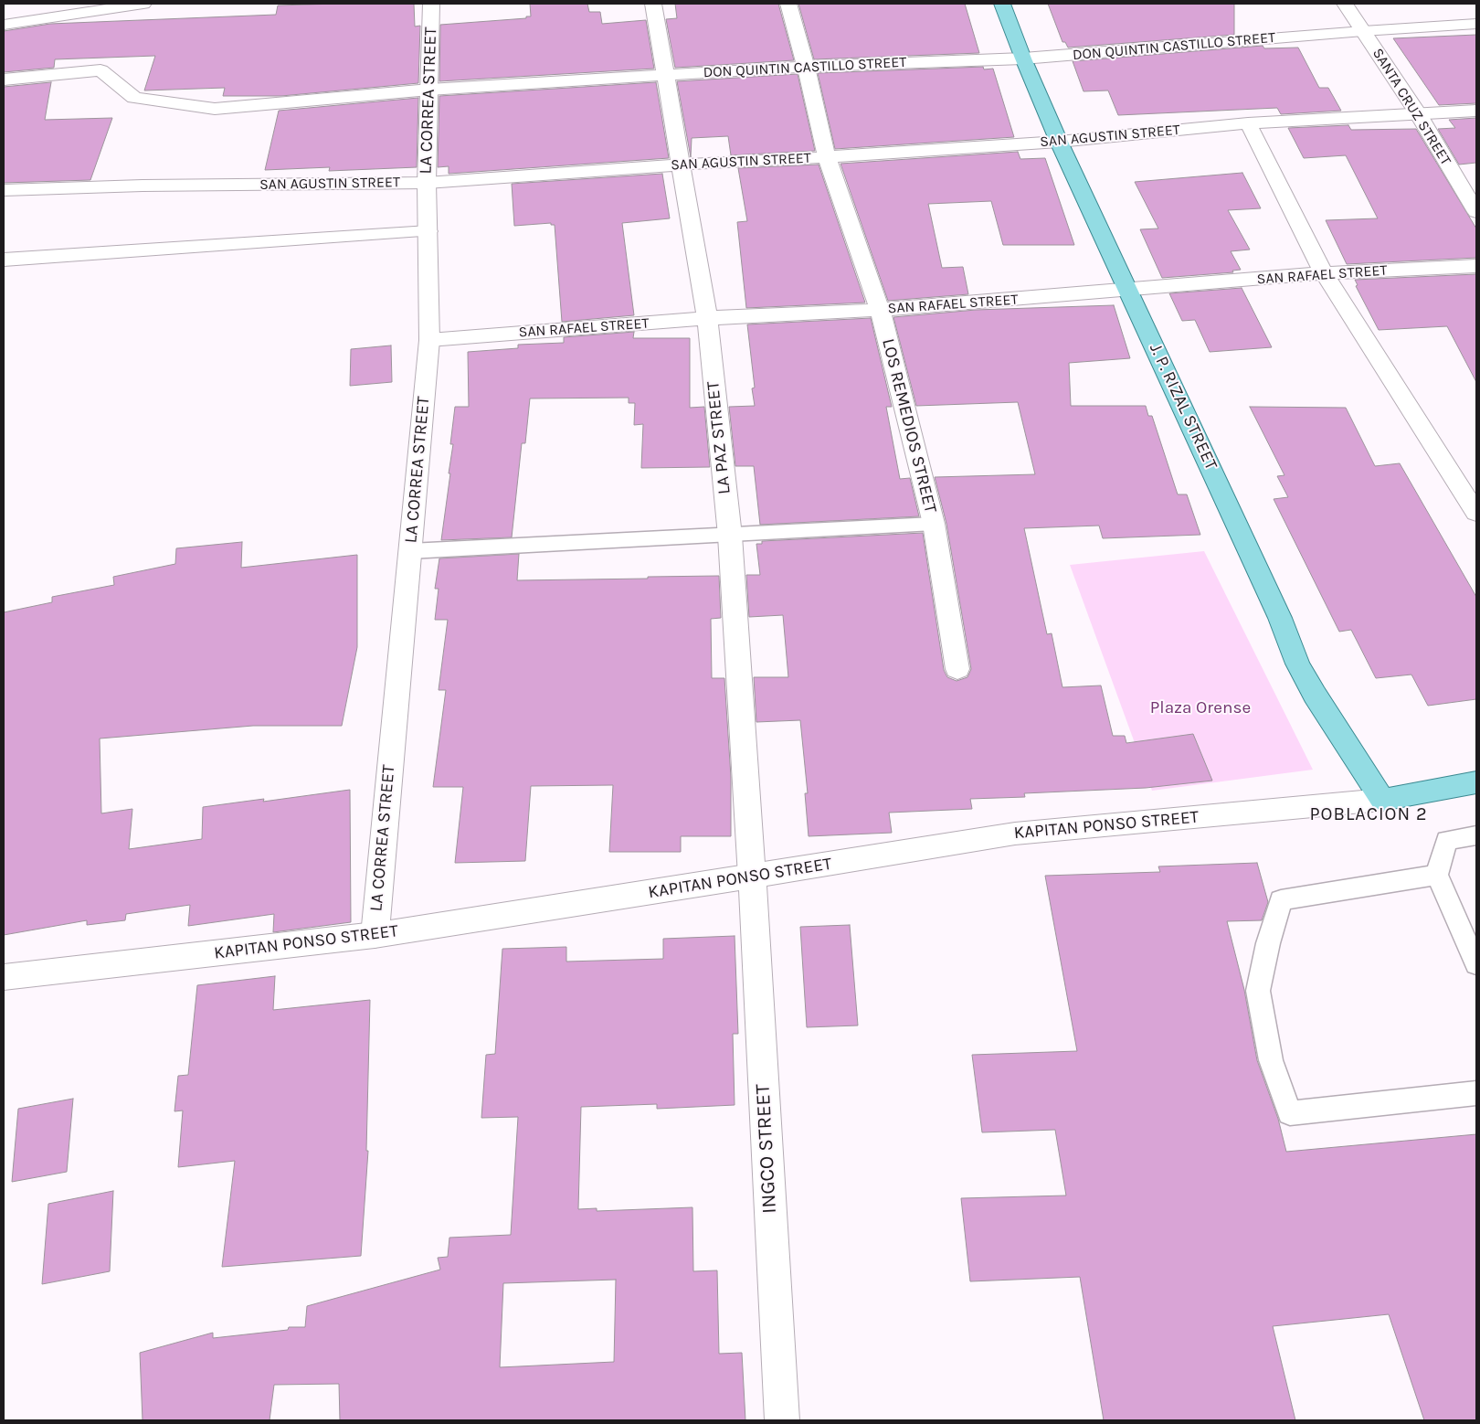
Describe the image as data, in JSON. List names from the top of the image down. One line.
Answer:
{"streets":{"main road":["J. P. RIZAL STREET","KAPITAN PONSO STREET"],"street":["DON QUINTIN CASTILLO STREET","LA CORREA STREET","SANTA CRUZ STREET","SAN AGUSTIN STREET","SAN RAFAEL STREET","LOS REMEDIOS STREET","LA PAZ STREET","INGCO STREET"]},"crossings":[["DON QUINTIN CASTILLO STREET","LA CORREA STREET"],["DON QUINTIN CASTILLO STREET","SANTA CRUZ STREET"],["DON QUINTIN CASTILLO STREET","J. P. RIZAL STREET"],["DON QUINTIN CASTILLO STREET","LOS REMEDIOS STREET"],["DON QUINTIN CASTILLO STREET","LA PAZ STREET"],["LA CORREA STREET","SAN AGUSTIN STREET"],["LA CORREA STREET","SAN RAFAEL STREET"],["LA CORREA STREET","KAPITAN PONSO STREET"],["SANTA CRUZ STREET","SAN AGUSTIN STREET"],["SAN AGUSTIN STREET","J. P. RIZAL STREET"],["SAN AGUSTIN STREET","LOS REMEDIOS STREET"],["SAN AGUSTIN STREET","LA PAZ STREET"],["SAN RAFAEL STREET","J. P. RIZAL STREET"],["SAN RAFAEL STREET","LOS REMEDIOS STREET"],["SAN RAFAEL STREET","LA PAZ STREET"],["J. P. RIZAL STREET","KAPITAN PONSO STREET"],["LA PAZ STREET","KAPITAN PONSO STREET"],["LA PAZ STREET","INGCO STREET"],["KAPITAN PONSO STREET","INGCO STREET"]],"districts":["POBLACION 2"],"parks":["Plaza Orense"]}
